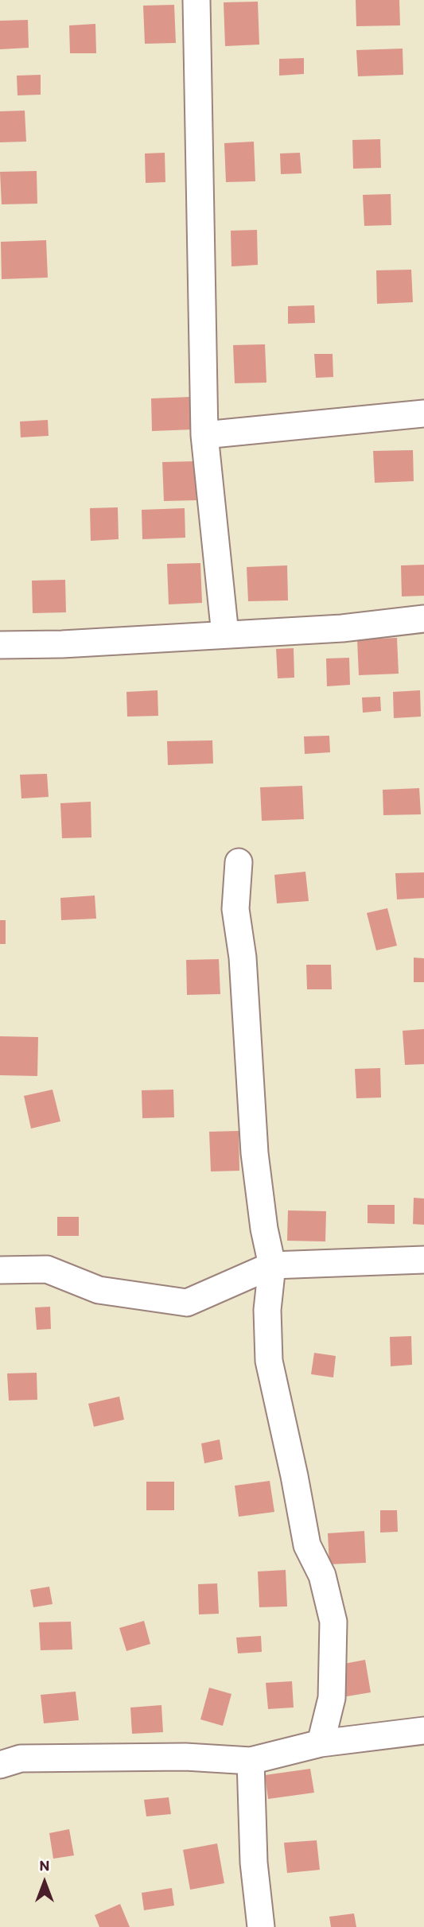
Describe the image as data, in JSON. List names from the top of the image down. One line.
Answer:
{"north":"top"}
